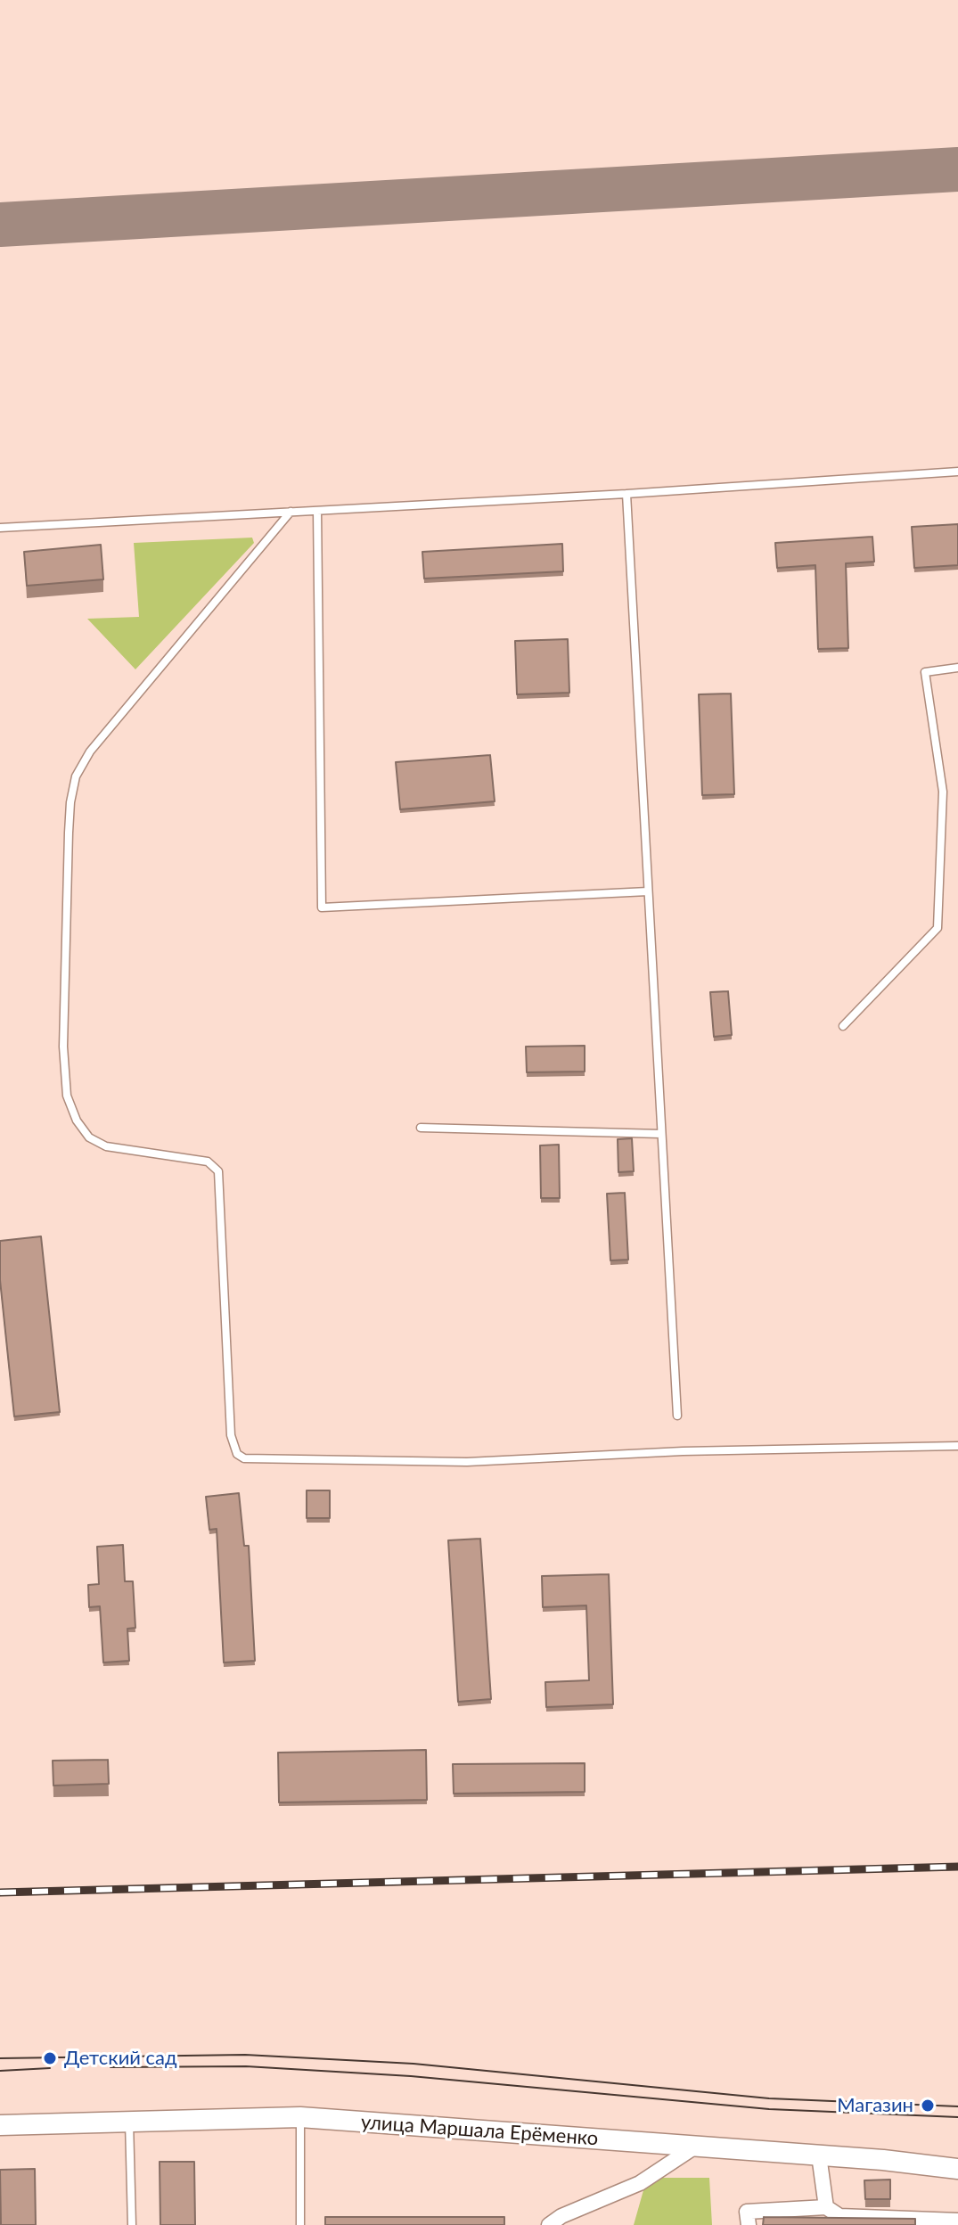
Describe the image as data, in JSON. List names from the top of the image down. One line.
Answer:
{"streets":{"main road":["улица Маршала Ерёменко"]},"places":["Детский сад","Магазин"]}
